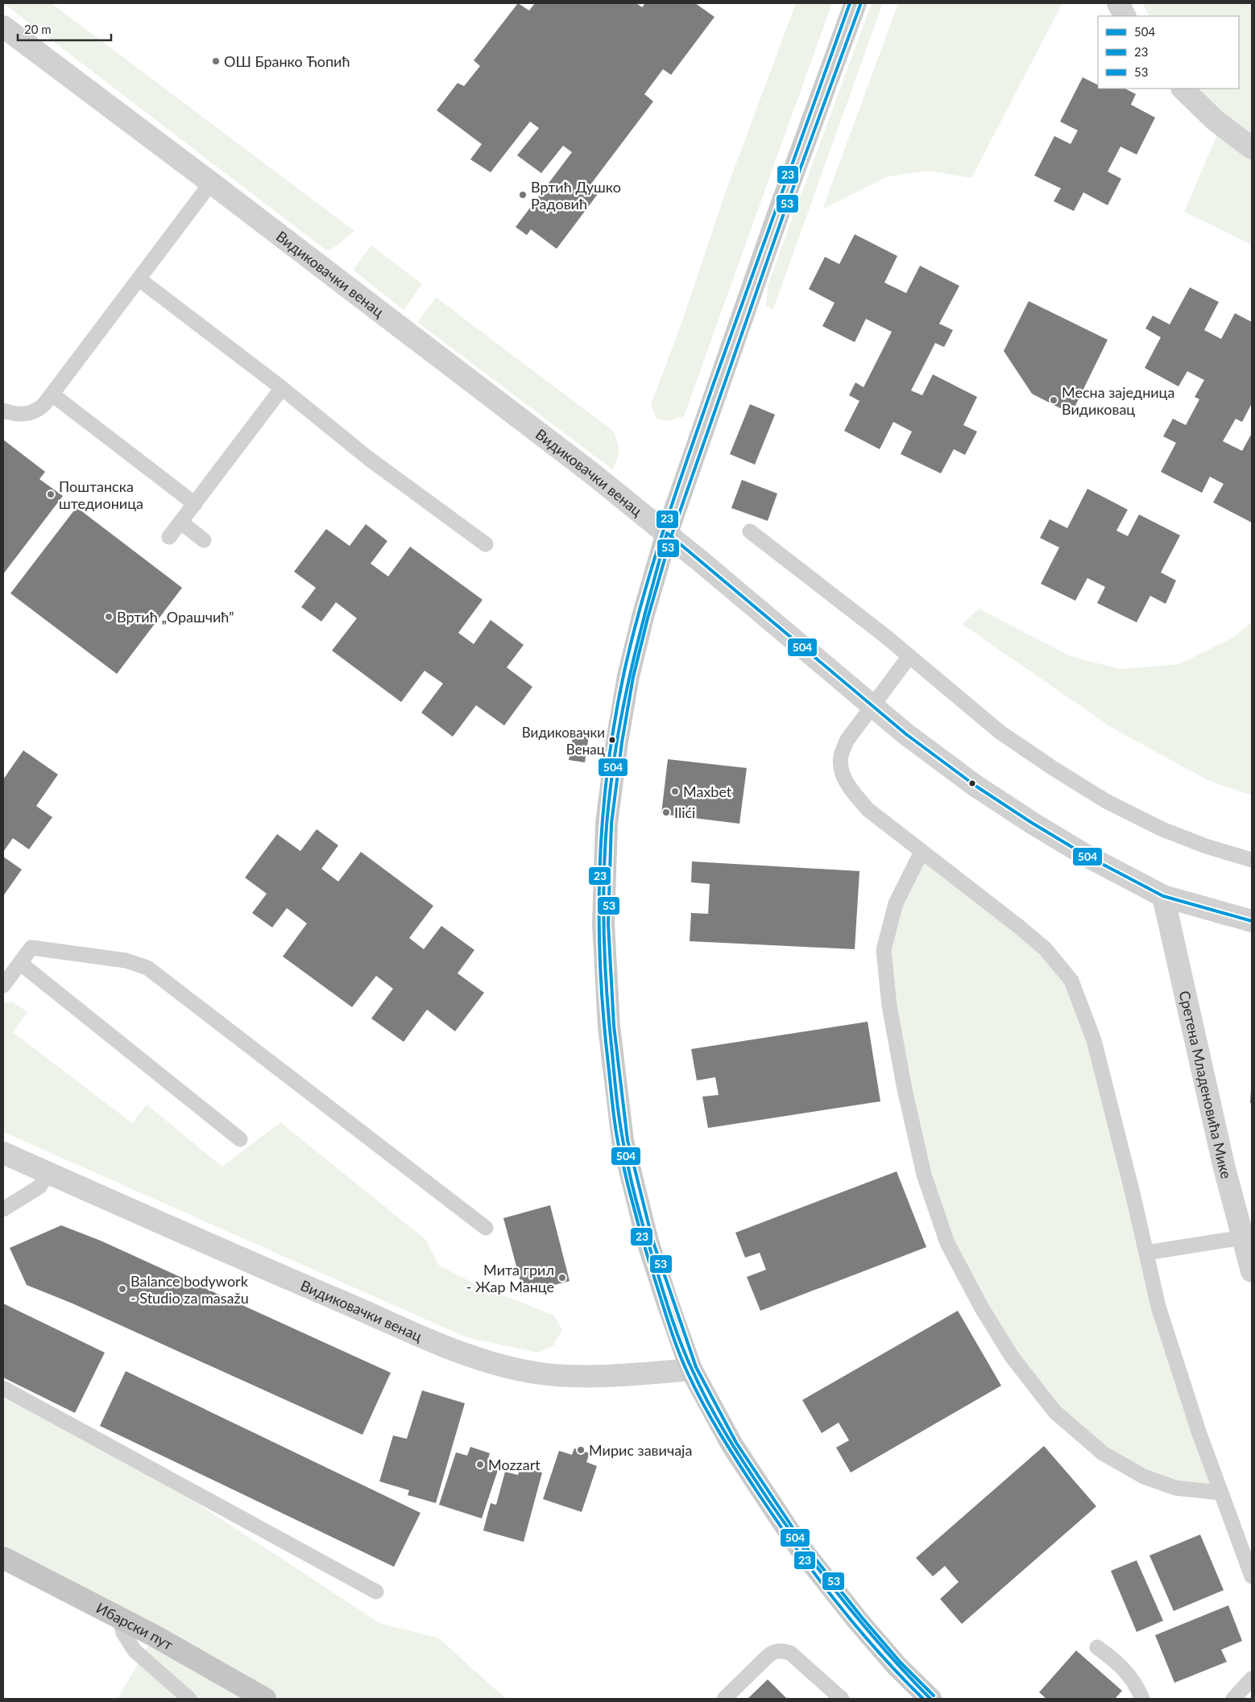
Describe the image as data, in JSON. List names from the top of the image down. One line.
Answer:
{"streets":{"main road":["Ибарски пут"],"street":["Видиковачки венац","Сретена Младеновића Мике"]},"crossings":[["Видиковачки венац","Сретена Младеновића Мике"]],"places":["ОШ Бранко Ћопић","Вртић Душко Радовић","Месна заједница Видиковац","Поштанска штедионица","Вртић „Орашчић”","Видиковачки Венац","Maxbet","Ilići","Мита грил - Жар Манце","Balance bodywork - Studio za masažu","Мирис завичаја","Mozzart"],"lines":["transit line 23","transit line 53","transit line 504"],"legend":["504","23","53"],"scale_bar":"20 m"}
